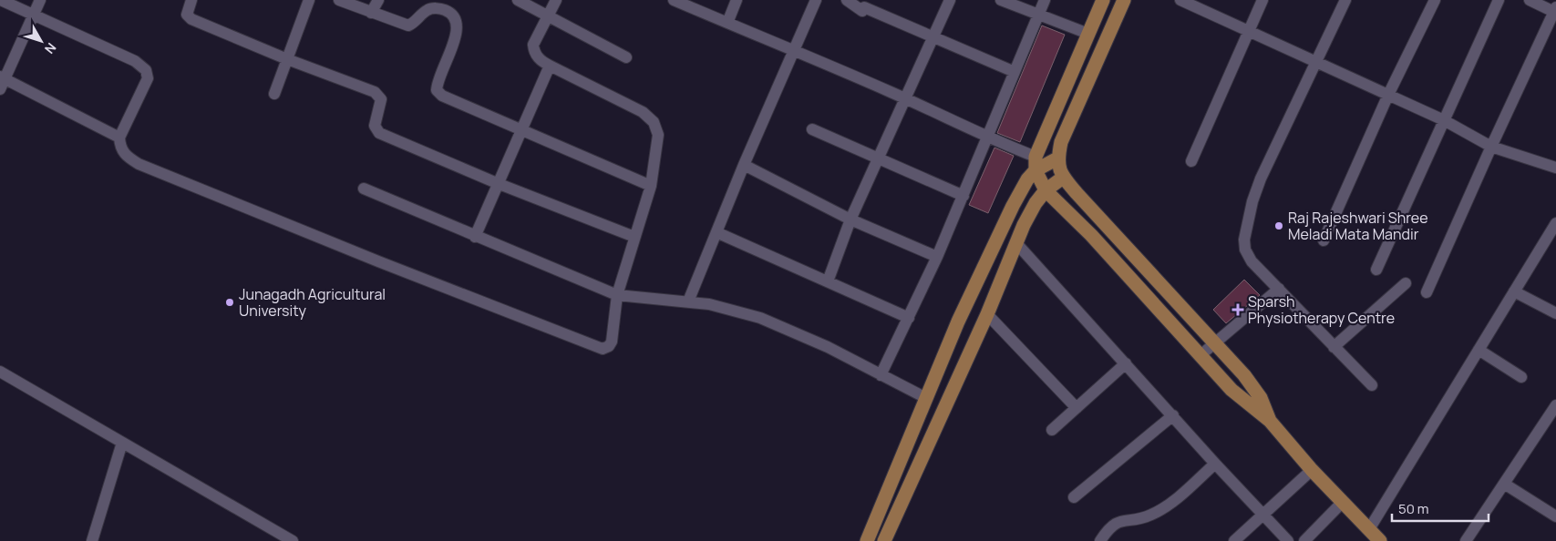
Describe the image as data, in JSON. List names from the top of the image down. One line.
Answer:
{"places":{"other":["Raj Rajeshwari Shree Meladi Mata Mandir","Junagadh Agricultural University"],"health":["Sparsh Physiotherapy Centre"]},"scale_bar":"50 m","north":"bottom right"}
